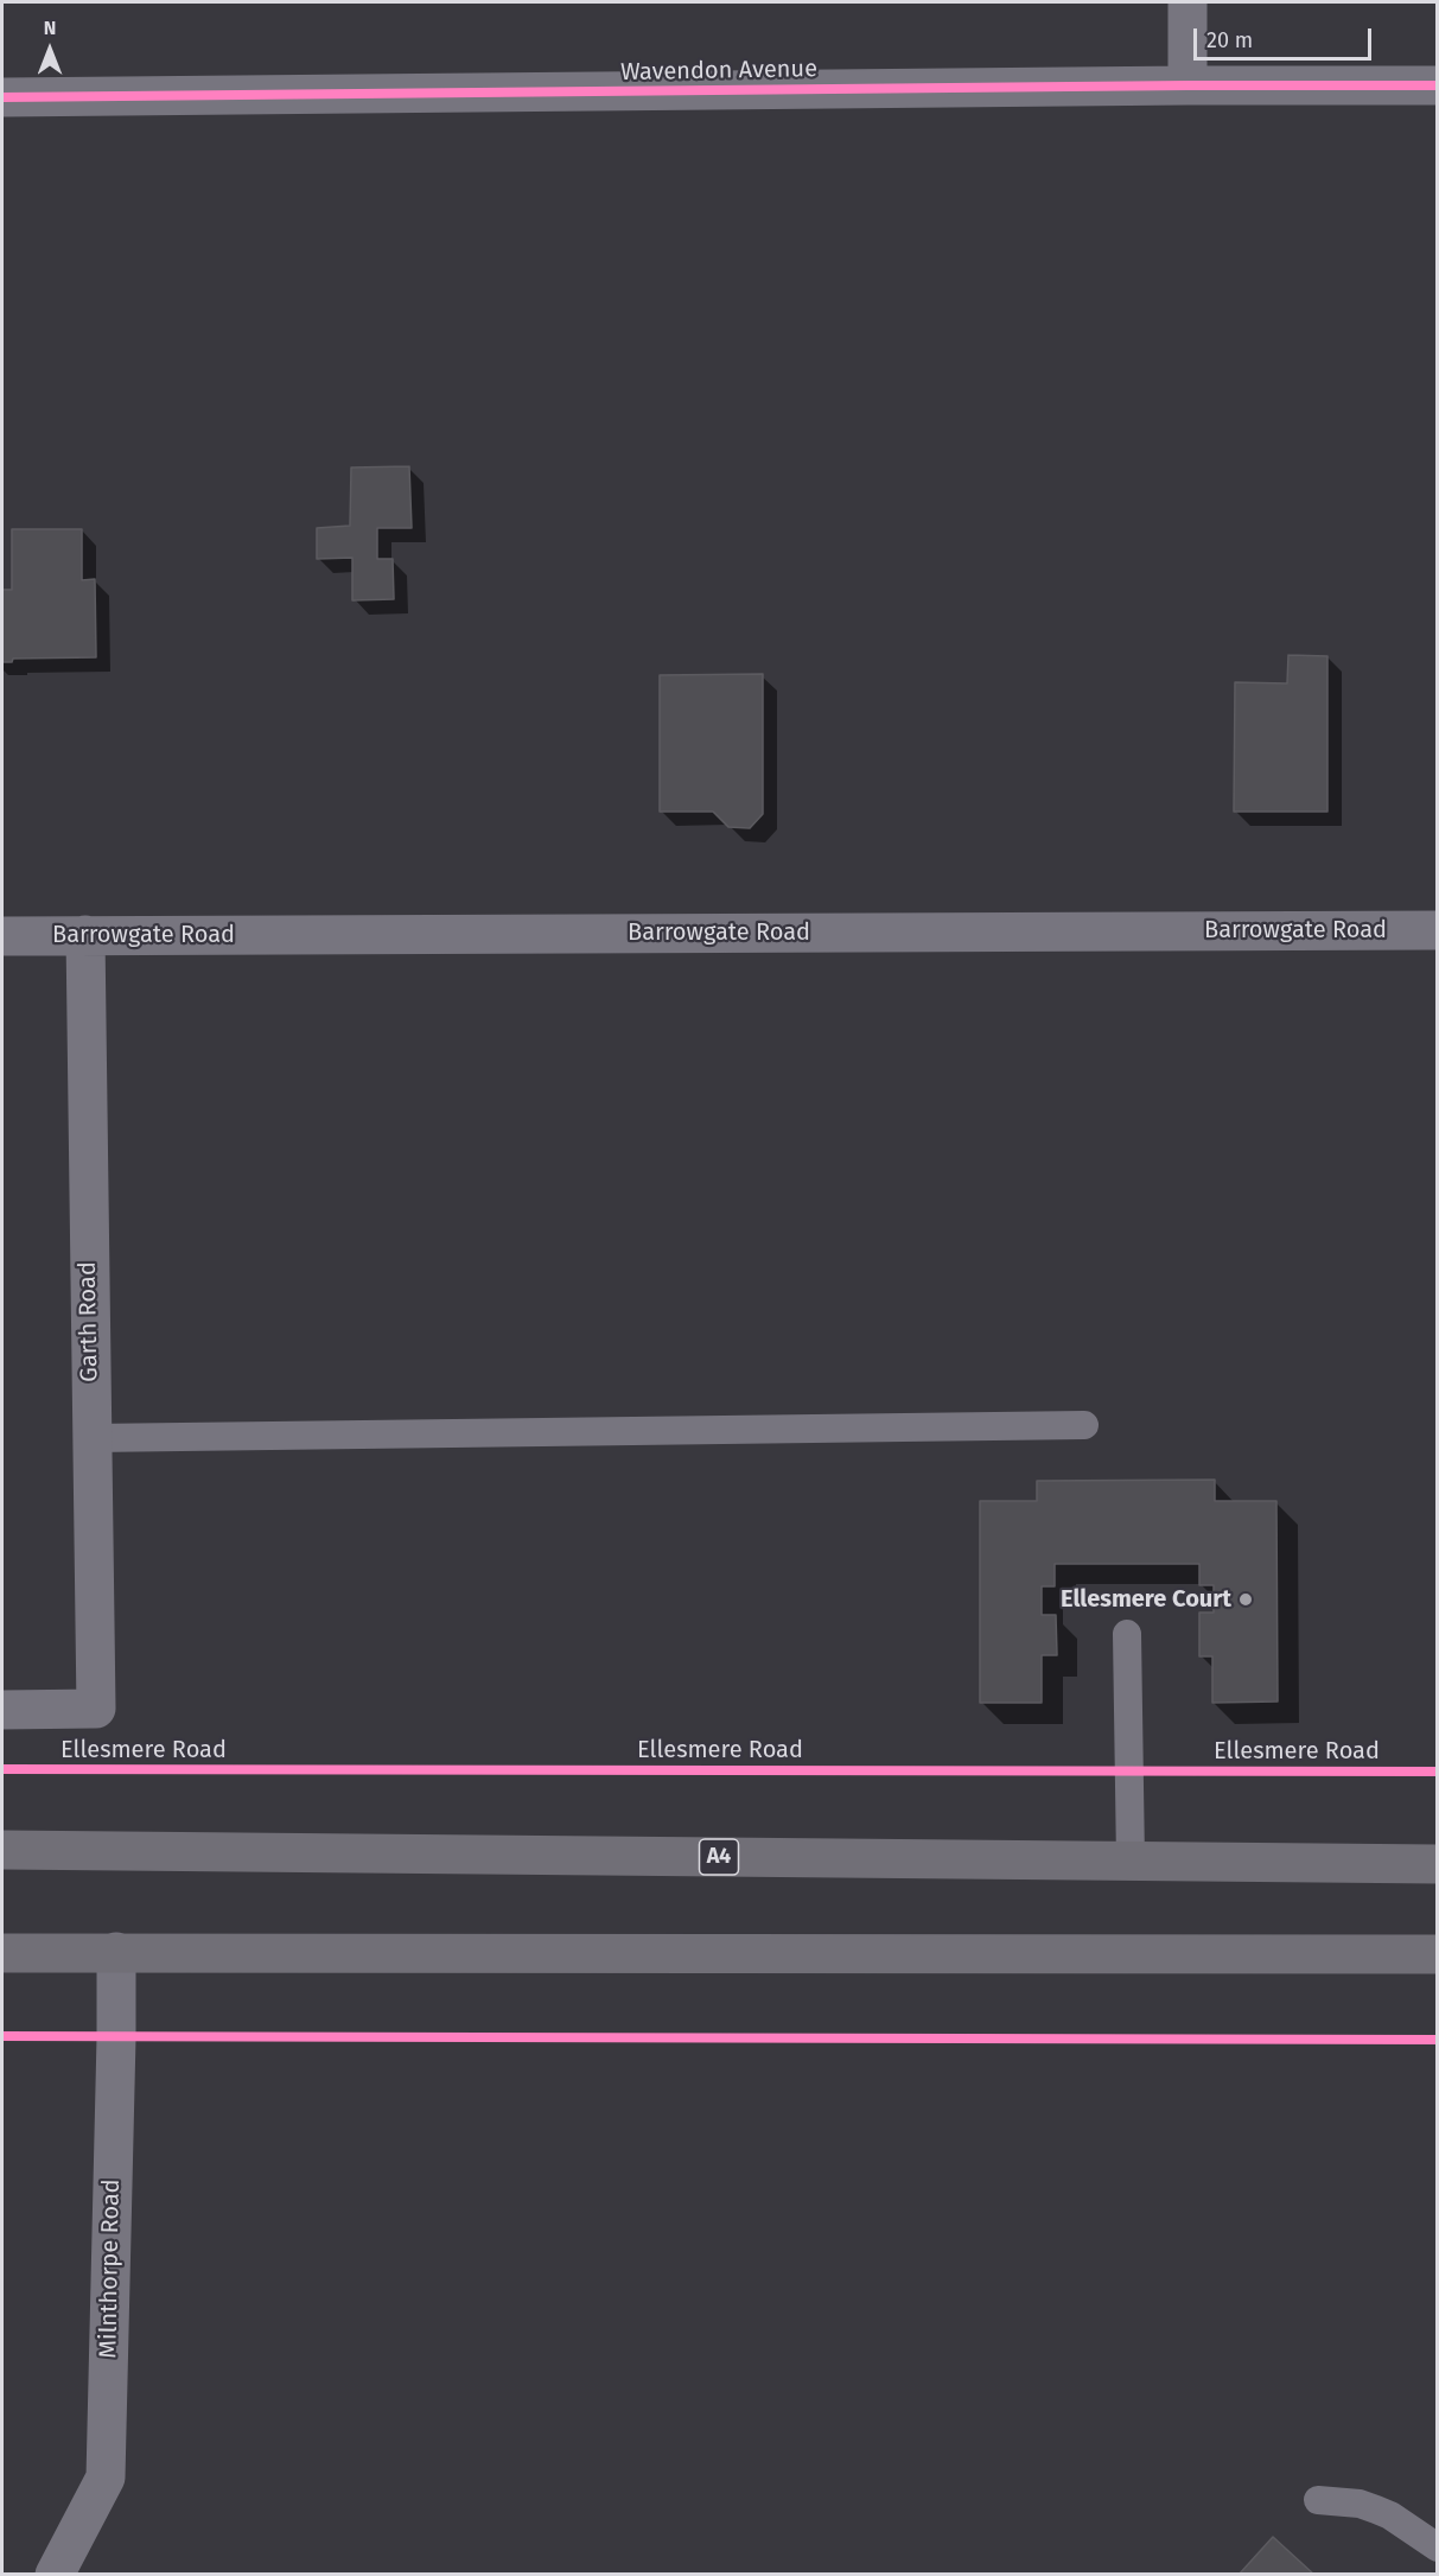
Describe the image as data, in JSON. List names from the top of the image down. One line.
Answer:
{"streets":{"highway":["A4"],"street":["Wavendon Avenue","Barrowgate Road","Garth Road","Milnthorpe Road"],"cycle path":["Ellesmere Road"]},"crossings":[["Barrowgate Road","Garth Road"]],"places":["Ellesmere Court"],"scale_bar":"20 m","north":"top"}
